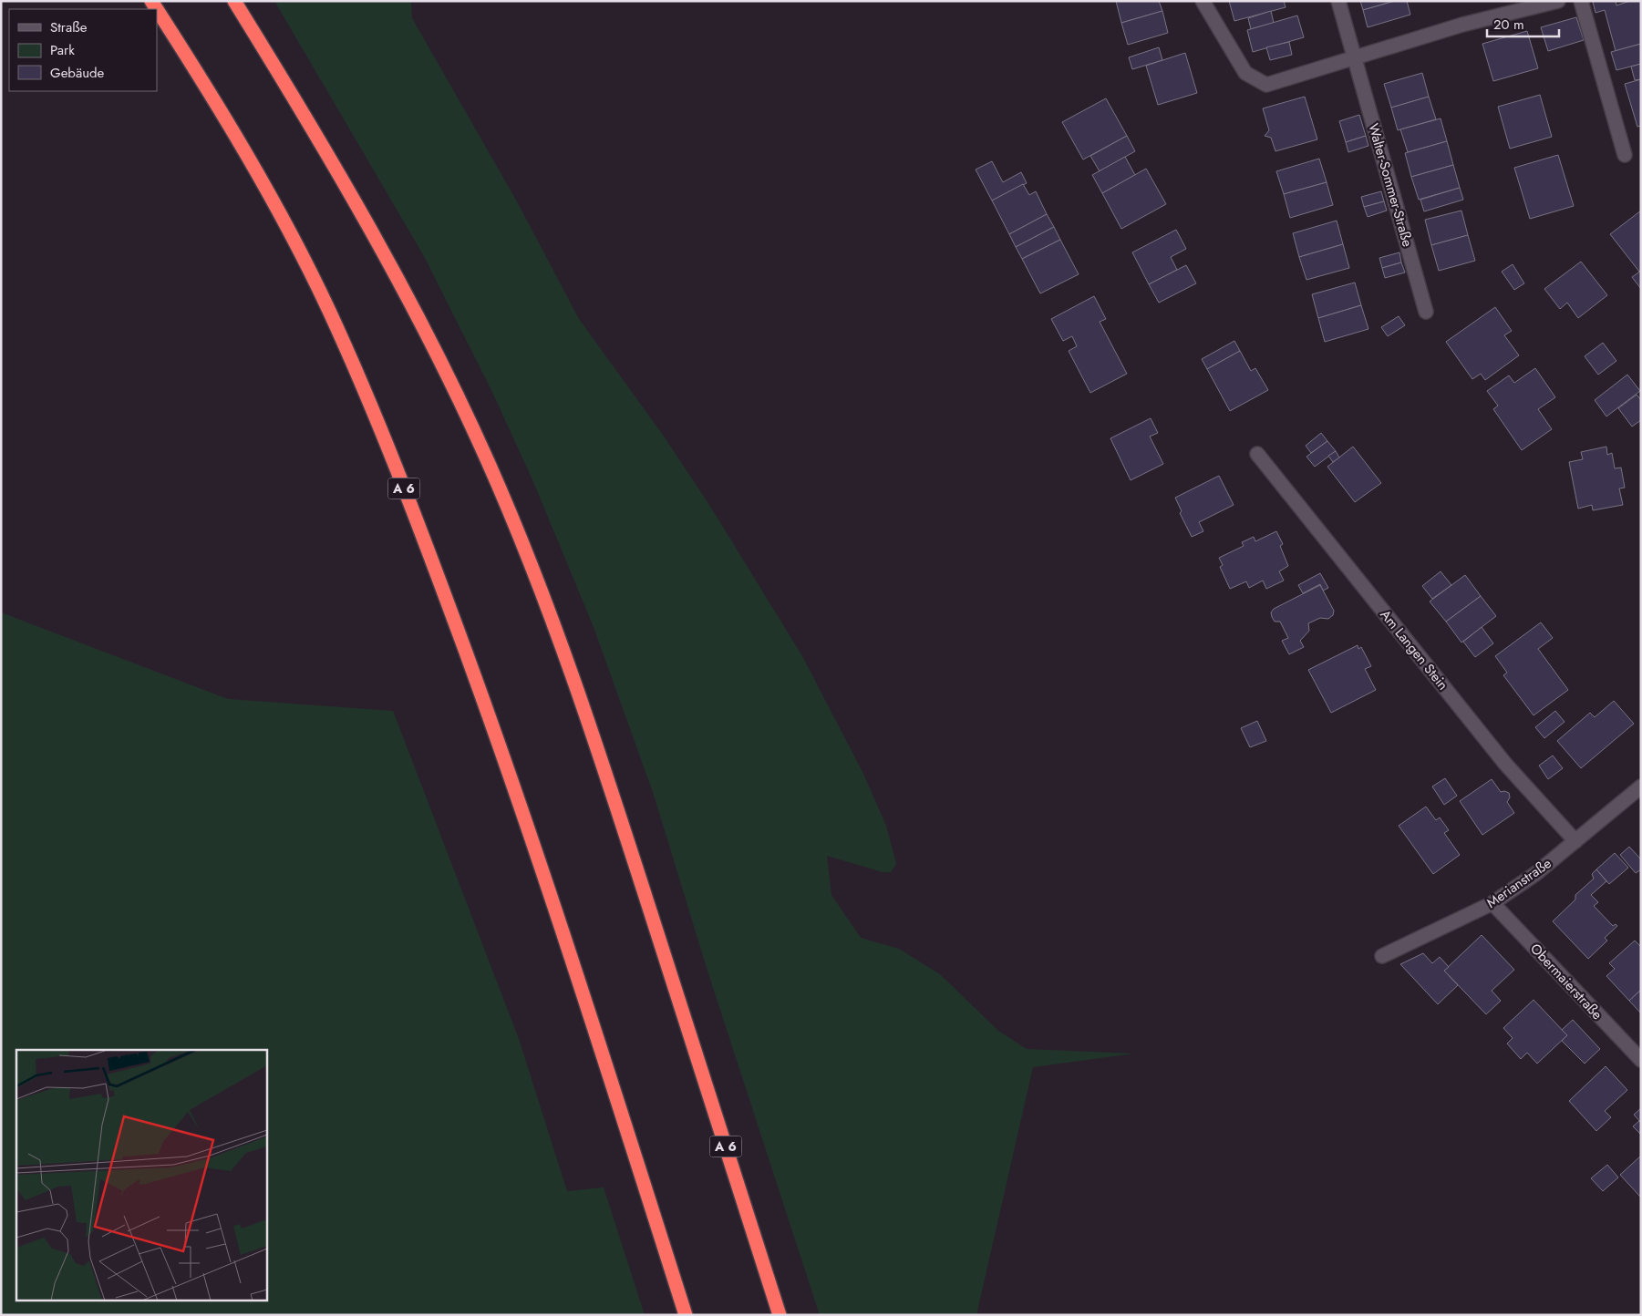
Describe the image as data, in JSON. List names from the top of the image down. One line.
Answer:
{"streets":{"highway":["A 6"],"street":["Walter-Sommer-Straße","Am Langen Stein","Merianstraße","Obermaierstraße"]},"crossings":[["Am Langen Stein","Merianstraße"],["Merianstraße","Obermaierstraße"]],"legend":["Straße","Park","Gebäude"],"scale_bar":"20 m"}
